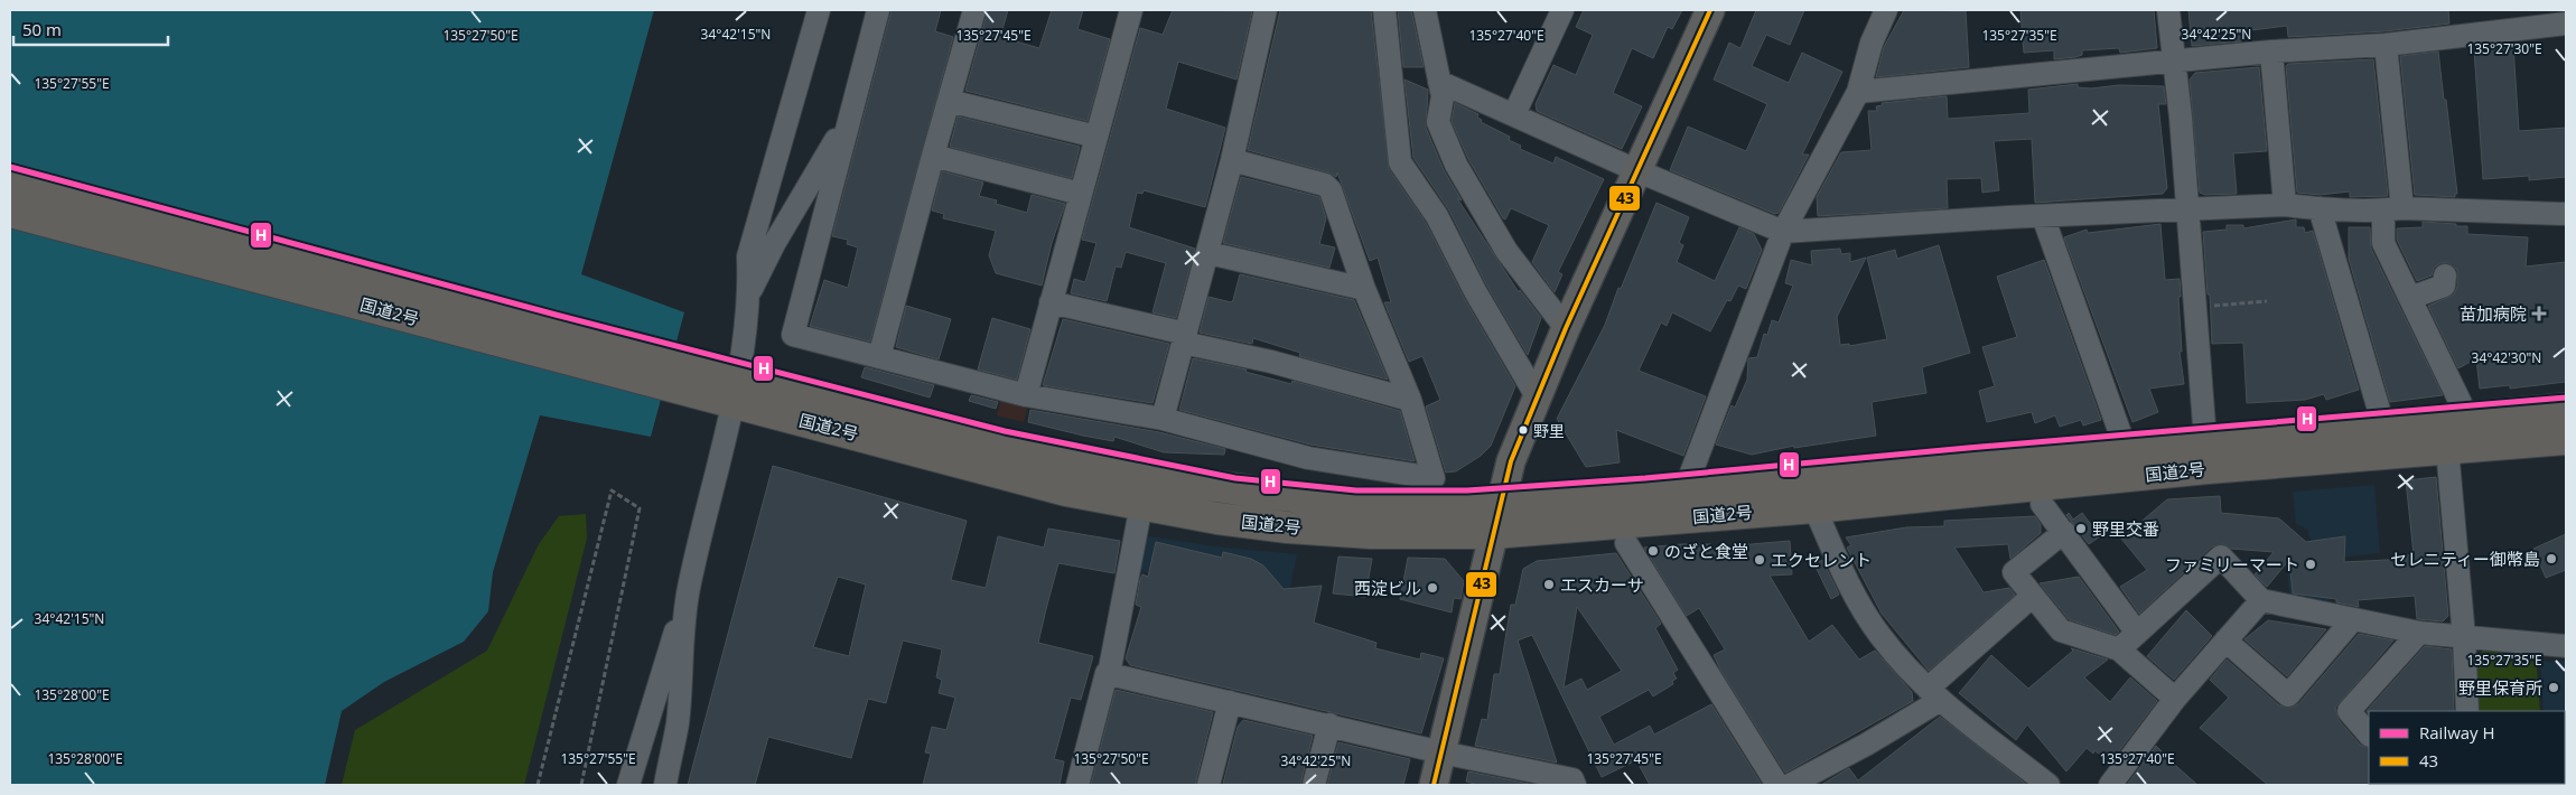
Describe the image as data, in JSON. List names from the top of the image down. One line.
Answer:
{"streets":{"highway":["国道2号"]},"places":{"health":["苗加病院"],"other":["野里","野里交番","のざと食堂","セレニティー御幣島","エクセレント","ファミリーマート","エスカーサ","西淀ビル","野里保育所"]},"lines":["transit line 43","rail line H"],"legend":["Railway H","43"],"scale_bar":"50 m","coordinates":["34°42'25\"N","34°42'15\"N","135°27'35\"E","135°27'50\"E","135°27'45\"E","135°27'40\"E","135°27'30\"E","135°27'55\"E","34°42'30\"N","135°28'00\"E"]}
